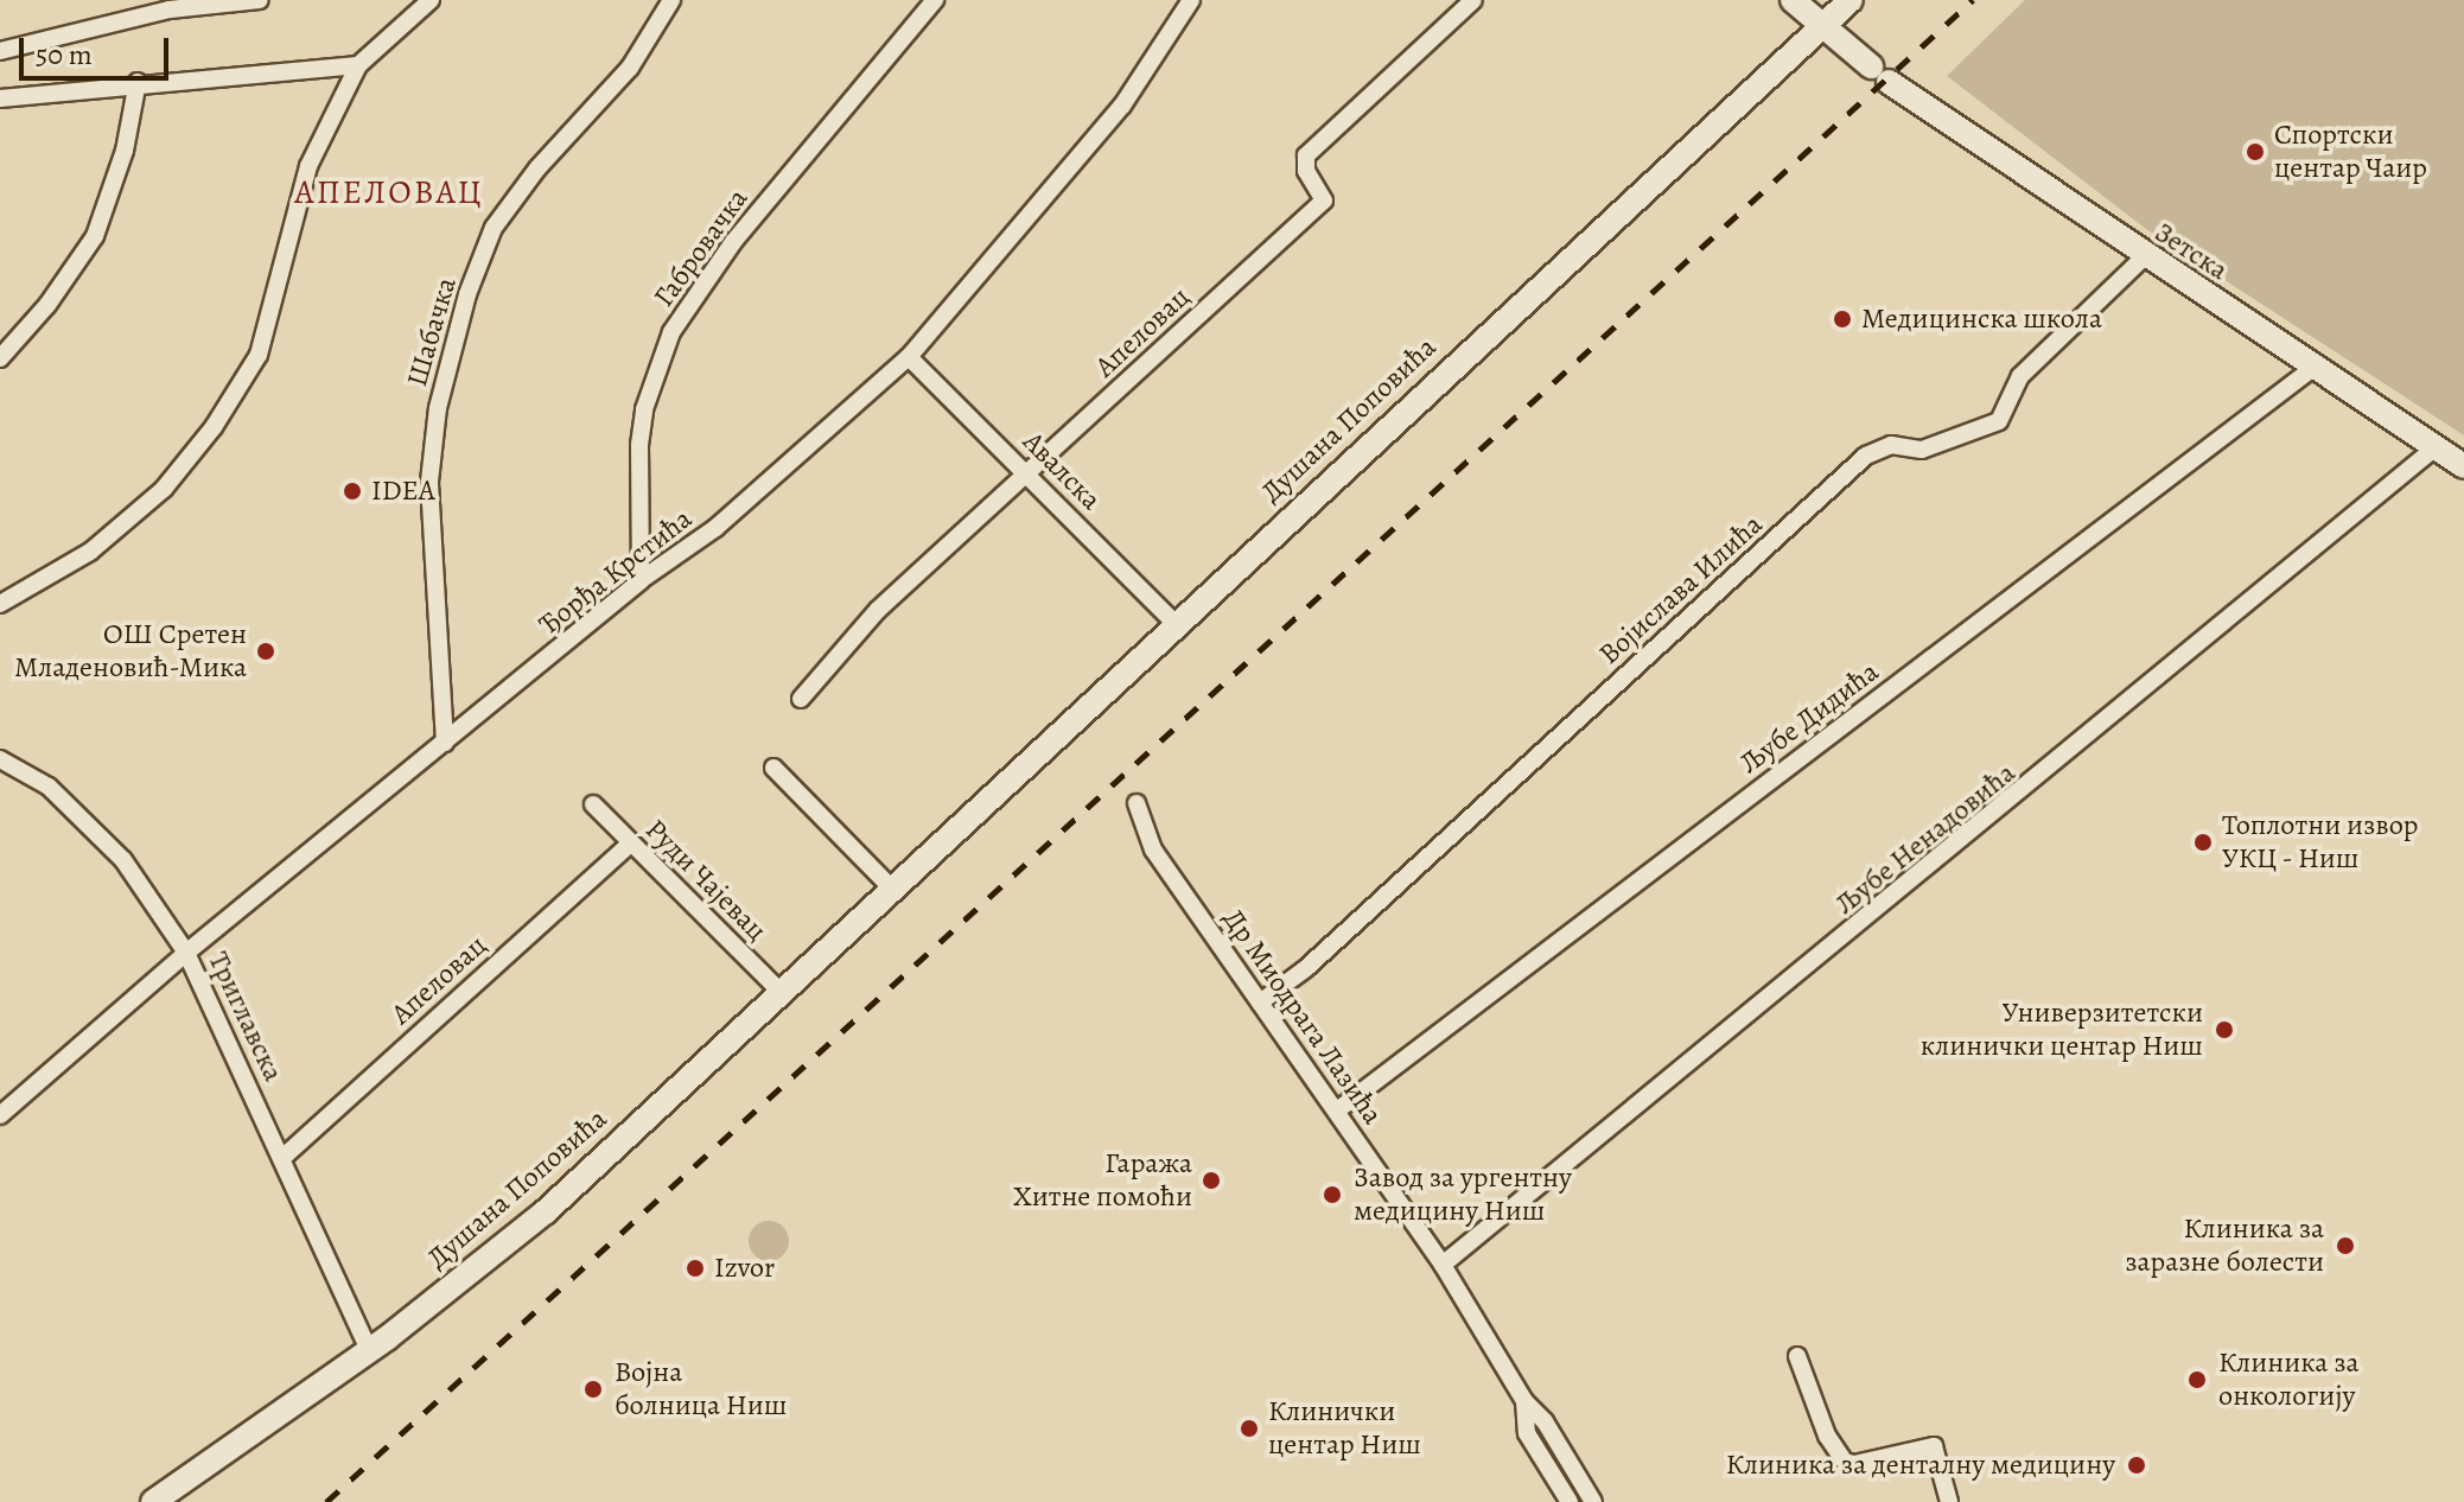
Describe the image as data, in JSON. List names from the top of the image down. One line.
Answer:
{"streets":{"street":["Габровачка","Зетска","Шабачка","Апеловац","Душана Поповића","Авалска","Ђорђа Крстића","Војислава Илића","Љубе Дидића","Љубе Ненадовића","Руди Чајевац","Триглавска","Др Миодрага Лазића"]},"crossings":[["Габровачка","Ђорђа Крстића"],["Зетска","Душана Поповића"],["Зетска","Војислава Илића"],["Зетска","Љубе Дидића"],["Зетска","Љубе Ненадовића"],["Шабачка","Ђорђа Крстића"],["Апеловац","Авалска"],["Апеловац","Руди Чајевац"],["Апеловац","Триглавска"],["Душана Поповића","Авалска"],["Душана Поповића","Руди Чајевац"],["Душана Поповића","Триглавска"],["Авалска","Ђорђа Крстића"],["Ђорђа Крстића","Триглавска"],["Војислава Илића","Др Миодрага Лазића"],["Љубе Дидића","Др Миодрага Лазића"],["Љубе Ненадовића","Др Миодрага Лазића"]],"districts":["АПЕЛОВАЦ"],"places":["Спортски центар Чаир","Медицинска школа","IDEA","ОШ Сретен Младеновић-Мика","Топлотни извор УКЦ - Ниш","Универзитетски клинички центар Ниш","Гаража Хитне помоћи","Завод за ургентну медицину Ниш","Клиника за заразне болести","Izvor","Клиника за онкологију","Војна болница Ниш","Клинички центар Ниш","Клиника за денталну медицину"],"scale_bar":"50 m"}
